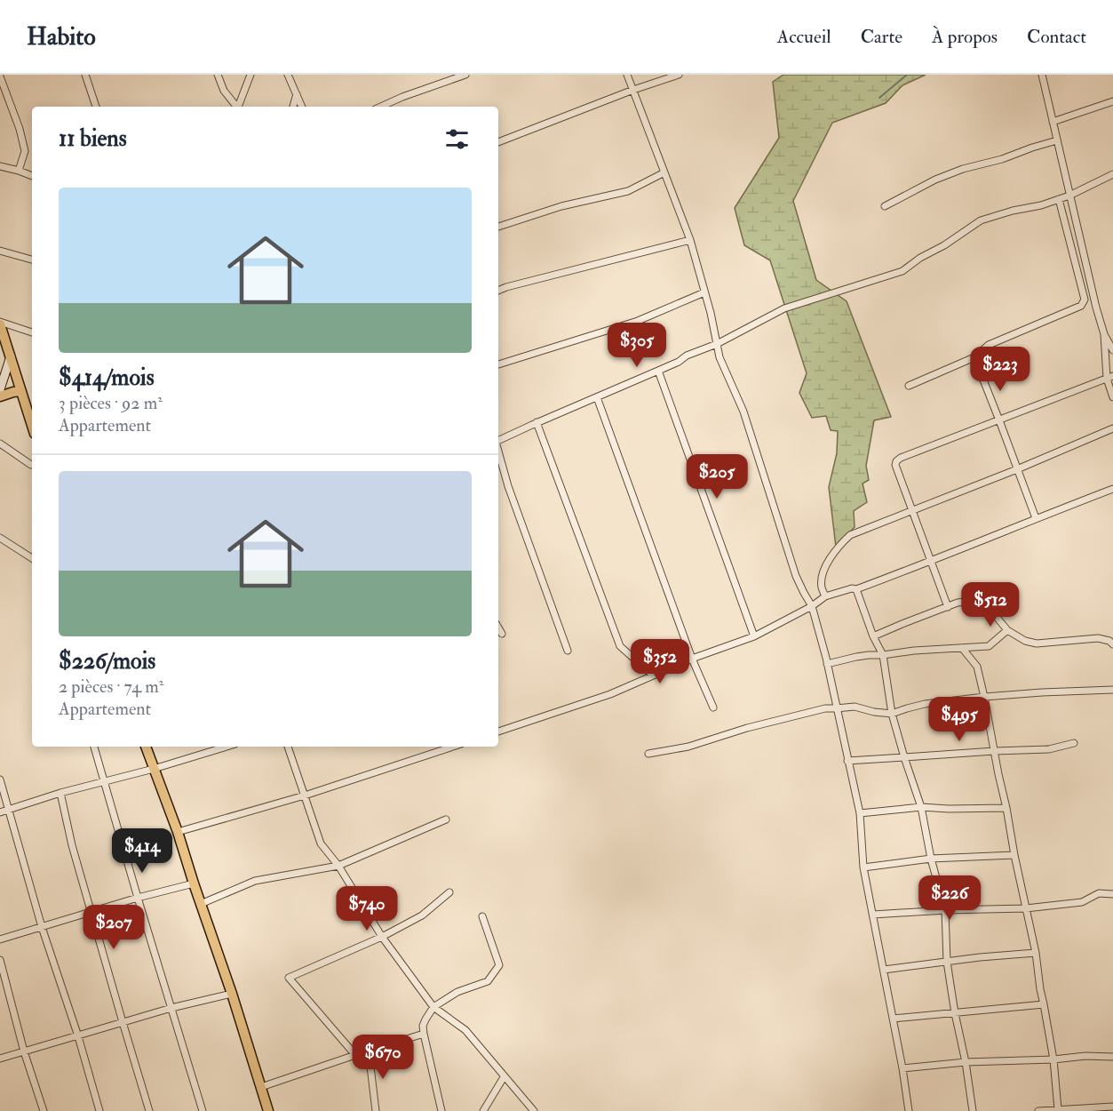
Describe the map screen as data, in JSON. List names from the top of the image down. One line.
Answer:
{"page":{"header":"Habito","nav":["Accueil","Carte","À propos","Contact"],"heading":"11 biens","list":[{"name":"$414/mois","note":"3 pièces · 92 m² · Appartement"},{"name":"$226/mois","note":"2 pièces · 74 m² · Appartement"}],"price":["$305","$223","$205","$512","$352","$495","$414","$226","$740","$207","$670"]}}
